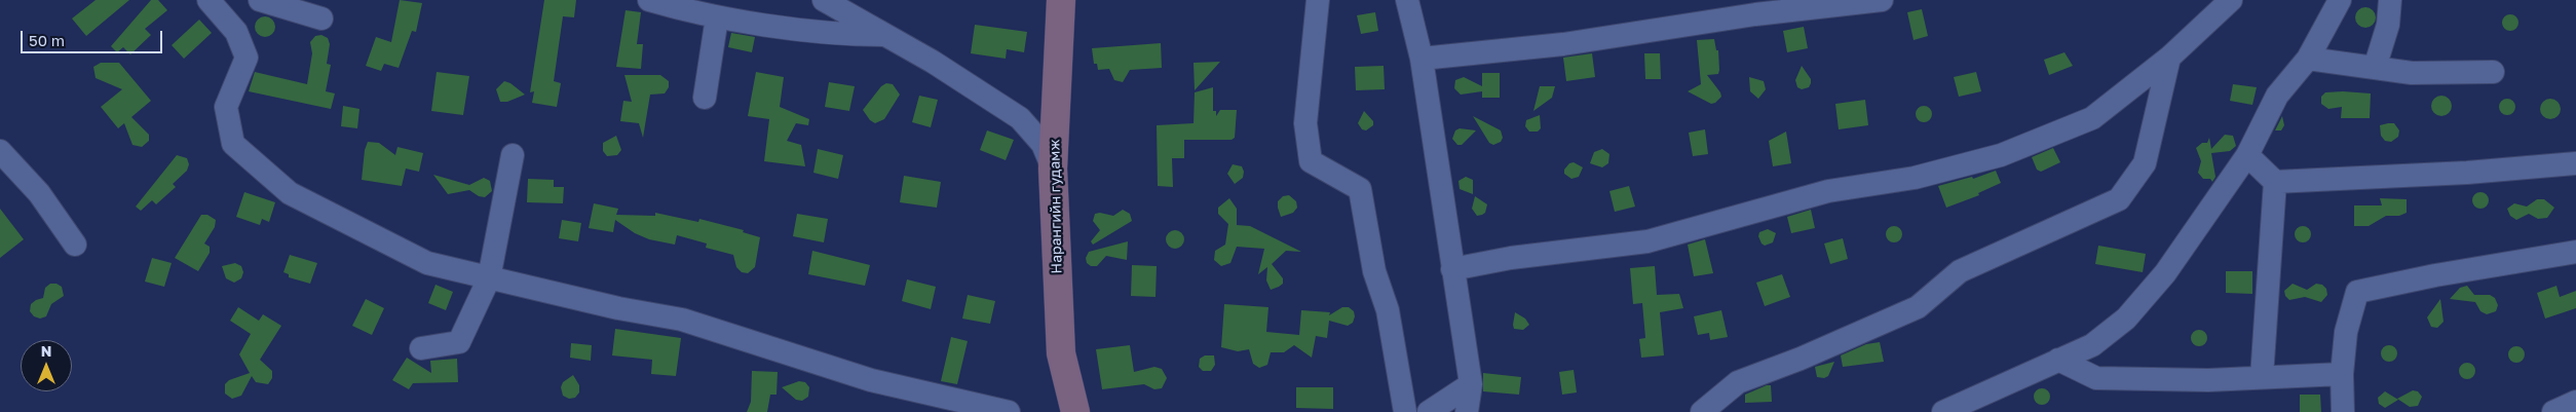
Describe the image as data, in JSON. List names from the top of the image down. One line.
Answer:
{"streets":{"main road":["Нарангийн гудамж"]},"scale_bar":"50 m","north":"top"}
